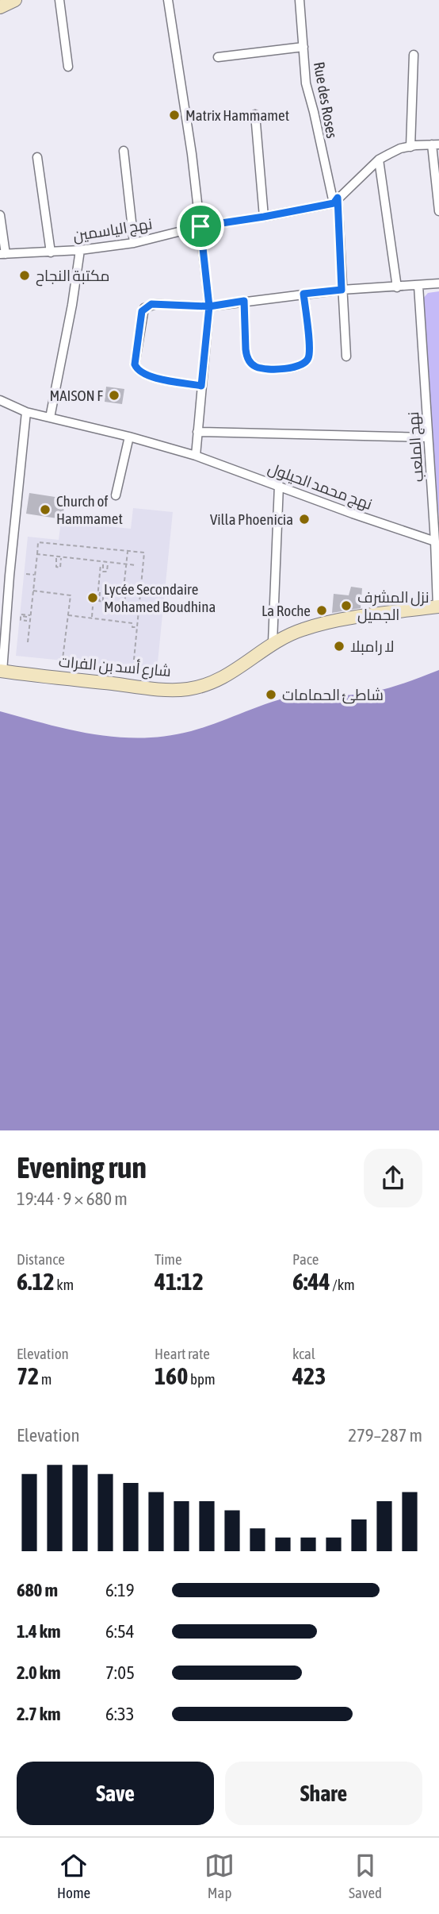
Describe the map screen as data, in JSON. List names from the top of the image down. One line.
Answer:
{"streets":{"street":["Rue des Roses","نهج الياسمين","نهج الملعب","نهج محمد الحيلول","شارع أسد بن الفرات"]},"crossings":[["Rue des Roses","نهج الياسمين"],["نهج الملعب","نهج محمد الحيلول"],["نهج الملعب","شارع أسد بن الفرات"]],"places":["Matrix Hammamet","مكتبة النجاح","MAISON F","Church of Hammamet","Villa Phoenicia","Lycée Secondaire Mohamed Boudhina","نزل المشرف الجميل","La Roche","لا رامبلا","شاطئ الحمامات"],"page":{"heading":["Evening run","19:44 · 9 × 680 m"],"stats":[["Distance","6.12 km"],["Time","41:12"],["Pace","6:44 /km"],["Elevation","72 m"],["Heart rate","160 bpm"],["kcal","423"]],"chart":["Elevation","279–287 m"],"list":[{"name":"680 m","note":"6:19"},{"name":"1.4 km","note":"6:54"},{"name":"2.0 km","note":"7:05"},{"name":"2.7 km","note":"6:33"}],"buttons":["Save","Share"],"tabs":["Home","Map","Saved"]}}
